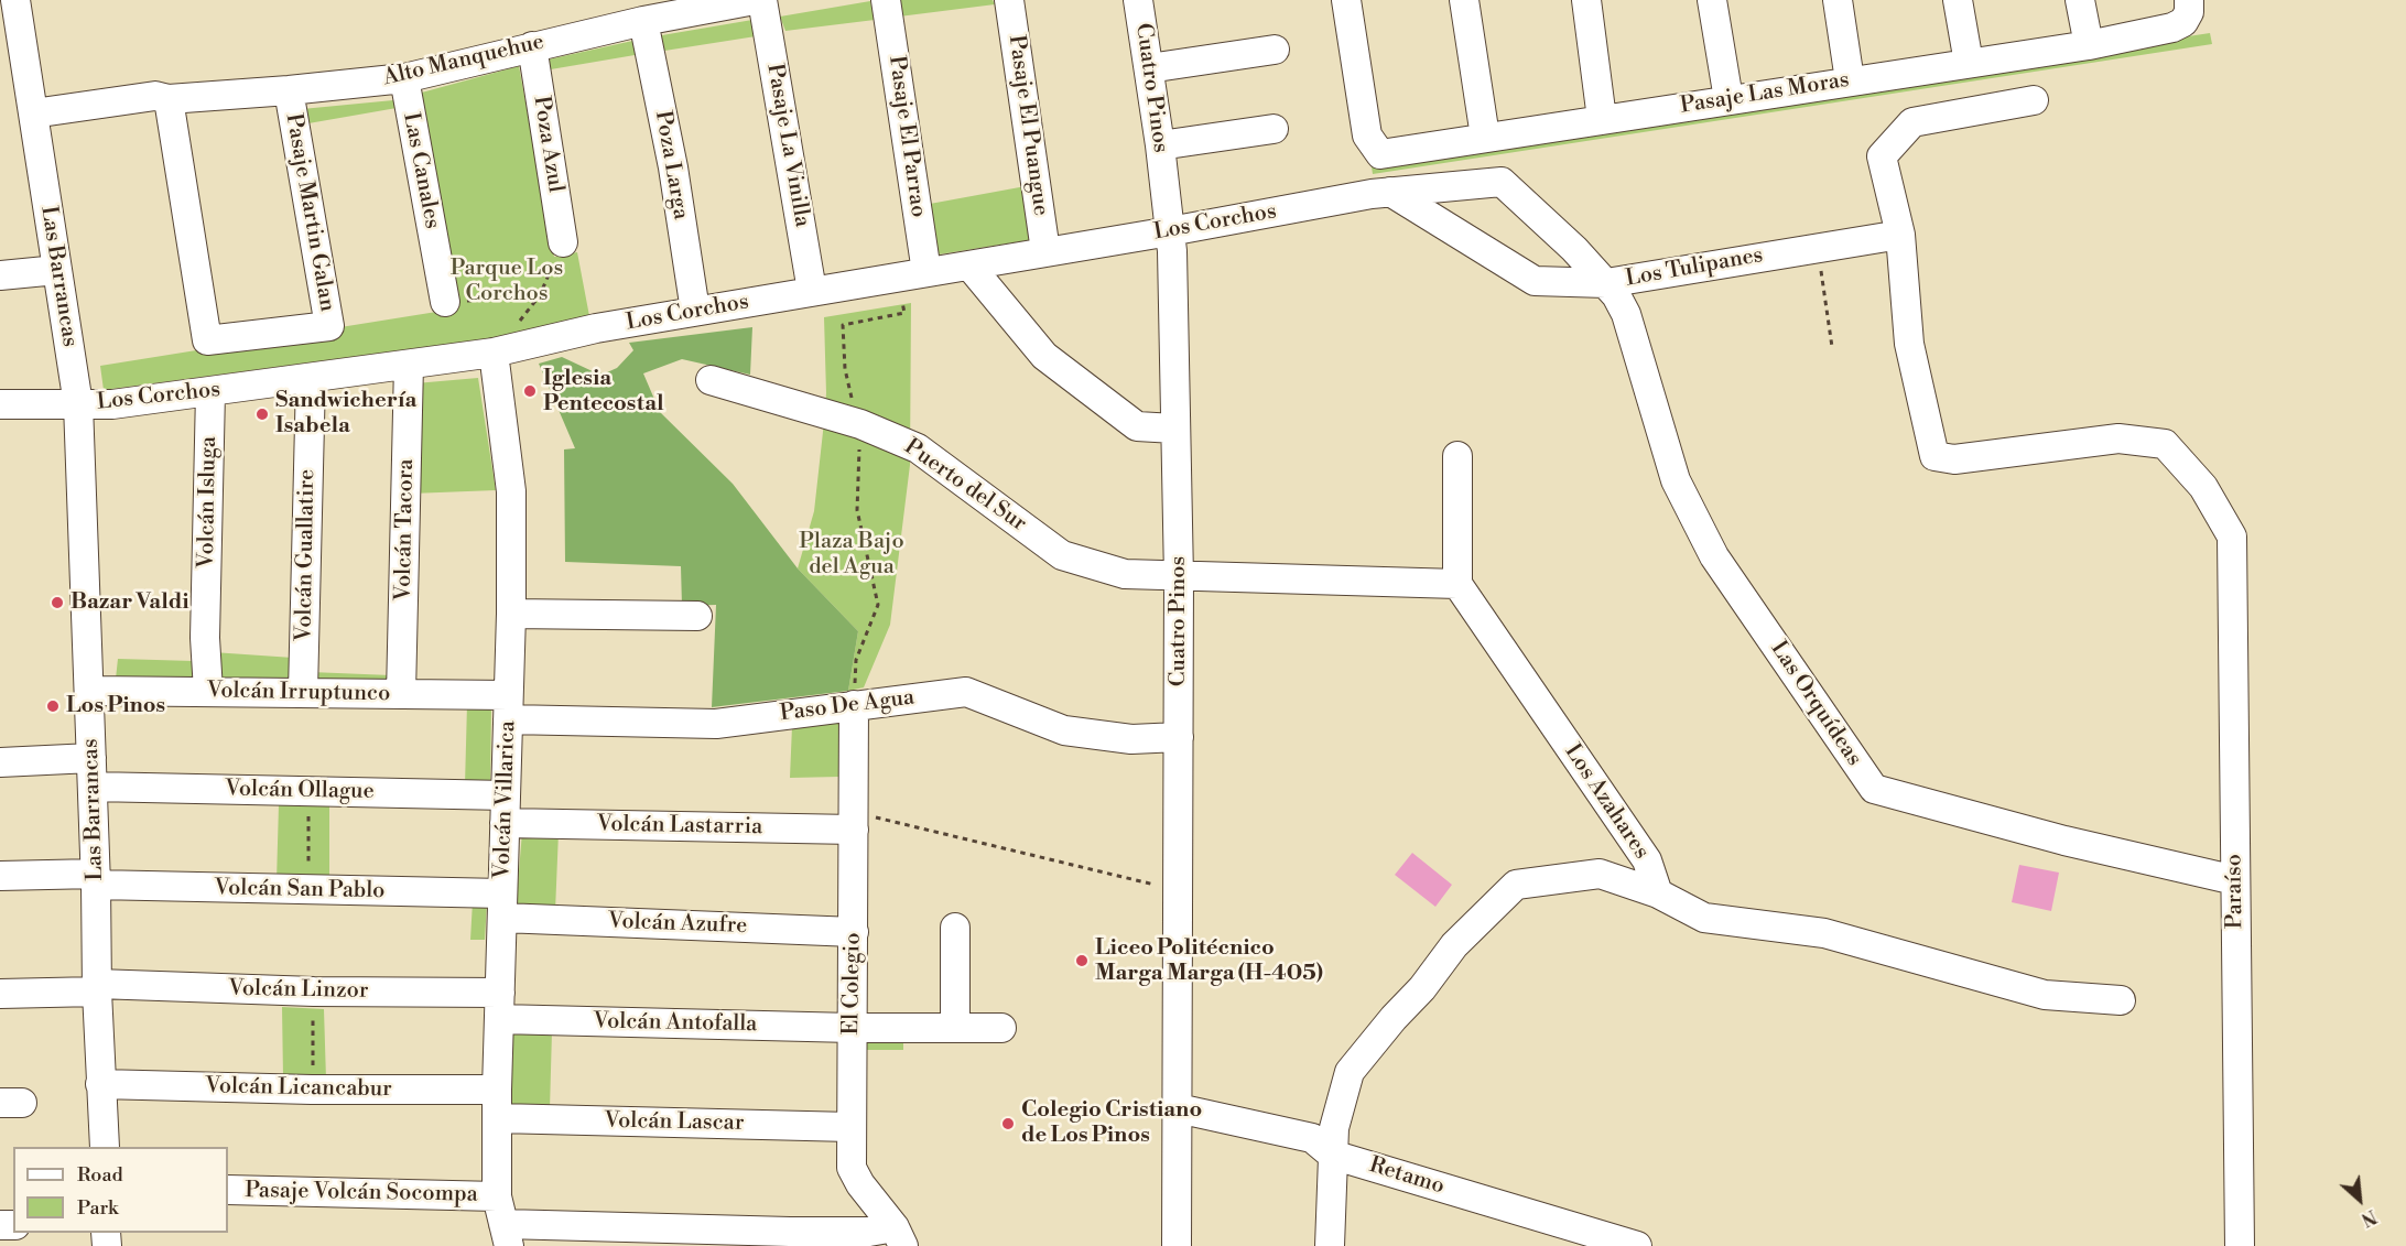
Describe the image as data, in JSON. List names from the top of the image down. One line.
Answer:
{"streets":{"street":["Alto Manquehue","Cuatro Pinos","Pasaje Las Moras","Pasaje El Puangue","Pasaje El Parrao","Poza Azul","Pasaje La Vinilla","Poza Larga","Las Canales","Pasaje Martin Galan","Los Corchos","Los Tulipanes","Las Barrancas","Puerto del Sur","Volcán Isluga","Volcán Tacora","Volcán Guallatire","Volcán Irruptunco","Las Orquídeas","Paso De Agua","Volcán Ollague","Volcán Villarica","Los Azahares","Volcán Lastarria","Volcán San Pablo","Paraíso","Volcán Azufre","El Colegio","Volcán Linzor","Volcán Antofalla","Volcán Licancabur","Volcán Lascar","Retamo","Pasaje Volcán Socompa"]},"crossings":[["Alto Manquehue","Poza Azul"],["Alto Manquehue","Poza Larga"],["Alto Manquehue","Las Canales"],["Alto Manquehue","Pasaje Martin Galan"],["Alto Manquehue","Las Barrancas"],["Cuatro Pinos","Los Corchos"],["Cuatro Pinos","Puerto del Sur"],["Cuatro Pinos","Paso De Agua"],["Cuatro Pinos","Retamo"],["Pasaje El Puangue","Los Corchos"],["Pasaje El Parrao","Los Corchos"],["Pasaje La Vinilla","Los Corchos"],["Poza Larga","Los Corchos"],["Los Corchos","Los Tulipanes"],["Los Corchos","Las Barrancas"],["Los Corchos","Volcán Isluga"],["Los Corchos","Volcán Tacora"],["Los Corchos","Volcán Guallatire"],["Los Corchos","Volcán Villarica"],["Los Tulipanes","Las Orquídeas"],["Los Tulipanes","Paraíso"],["Las Barrancas","Volcán Irruptunco"],["Las Barrancas","Volcán Ollague"],["Las Barrancas","Volcán San Pablo"],["Las Barrancas","Volcán Linzor"],["Las Barrancas","Volcán Licancabur"],["Volcán Isluga","Volcán Irruptunco"],["Volcán Tacora","Volcán Irruptunco"],["Volcán Guallatire","Volcán Irruptunco"],["Volcán Irruptunco","Paso De Agua"],["Volcán Irruptunco","Volcán Villarica"],["Las Orquídeas","Paraíso"],["Paso De Agua","Volcán Villarica"],["Paso De Agua","El Colegio"],["Volcán Ollague","Volcán Villarica"],["Volcán Villarica","Volcán Lastarria"],["Volcán Villarica","Volcán San Pablo"],["Volcán Villarica","Volcán Azufre"],["Volcán Villarica","Volcán Linzor"],["Volcán Villarica","Volcán Antofalla"],["Volcán Villarica","Volcán Licancabur"],["Volcán Villarica","Volcán Lascar"],["Volcán Villarica","Pasaje Volcán Socompa"],["Volcán Lastarria","El Colegio"],["Volcán San Pablo","Volcán Azufre"],["Volcán Azufre","El Colegio"],["El Colegio","Volcán Antofalla"],["El Colegio","Volcán Lascar"],["Volcán Linzor","Volcán Antofalla"]],"parks":["Parque Los Corchos","Plaza Bajo del Agua"],"places":["Iglesia Pentecostal","Sandwichería Isabela","Bazar Valdi","Los Pinos","Liceo Politécnico Marga Marga (H-405)","Colegio Cristiano de Los Pinos"],"legend":["Road","Park"],"north":"bottom right"}
